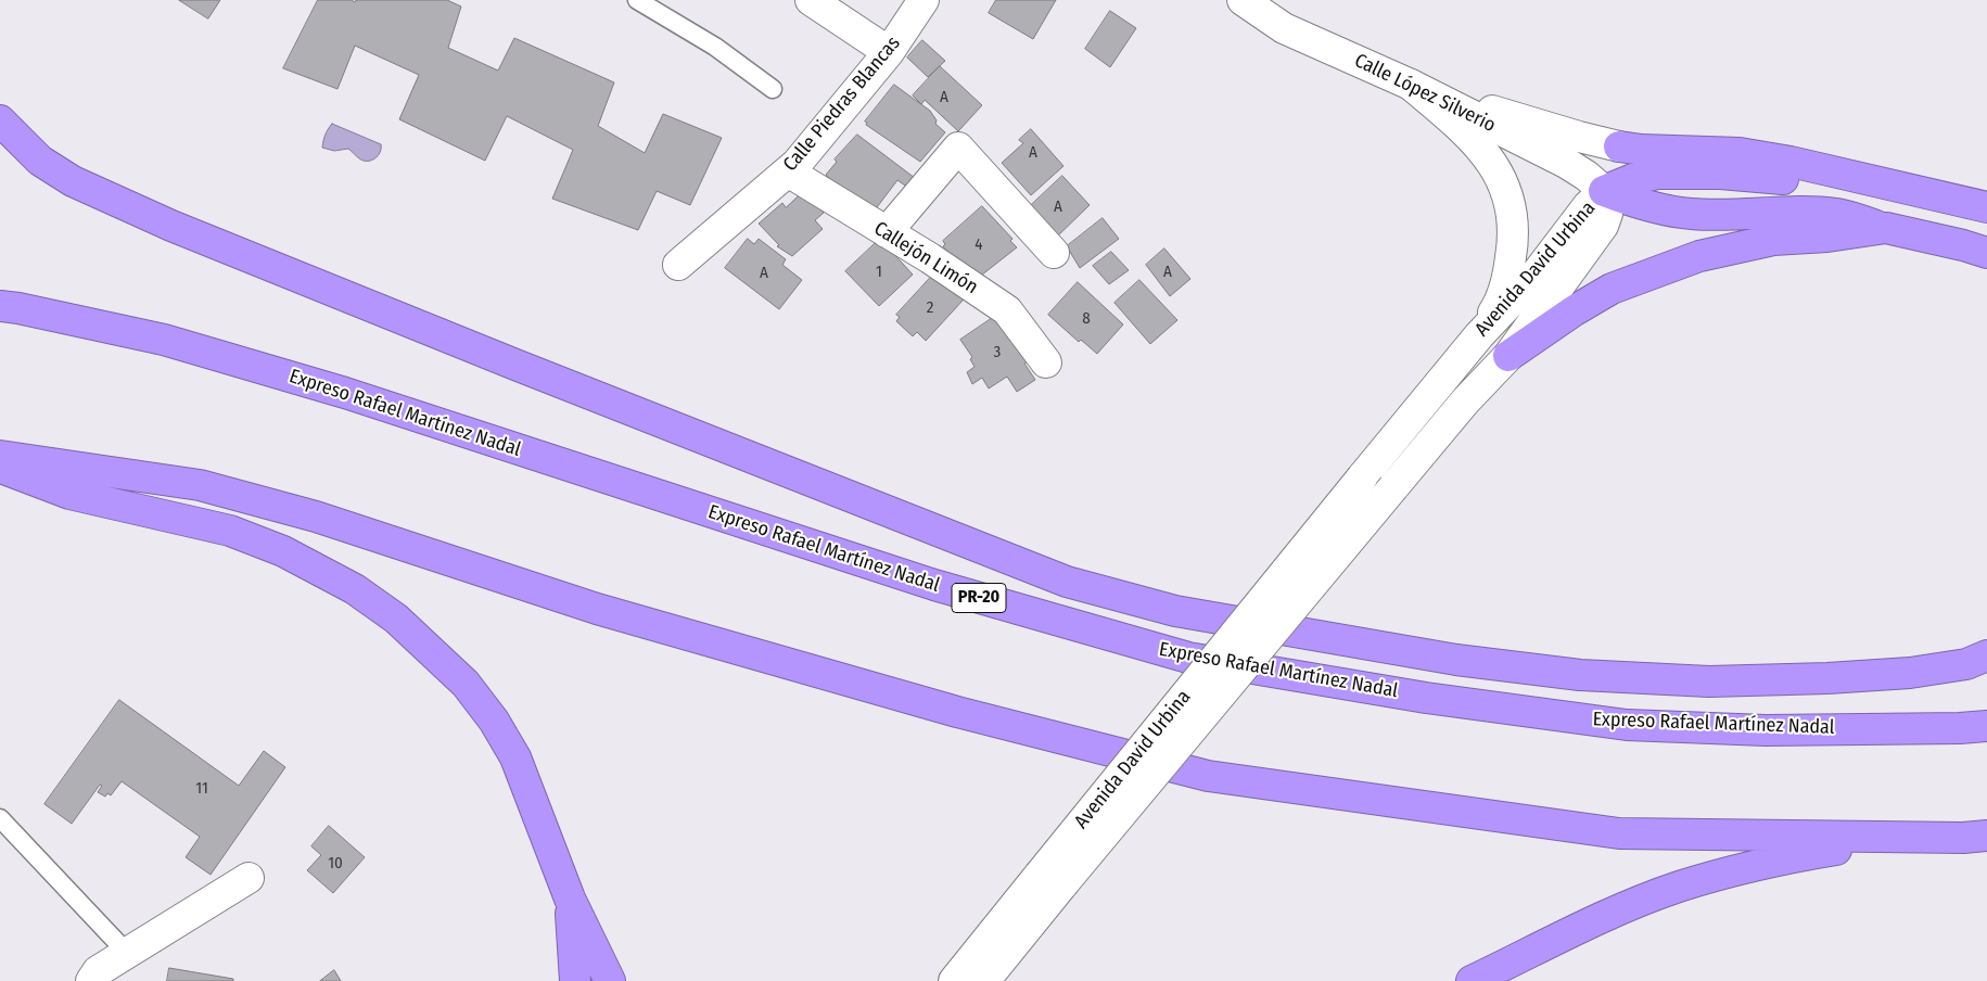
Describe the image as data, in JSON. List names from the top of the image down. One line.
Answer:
{"streets":{"highway":["Expreso Rafael Martínez Nadal","PR-20"],"street":["Calle López Silverio","Calle Piedras Blancas","Callejón Limón","Avenida David Urbina"]},"crossings":[["Calle López Silverio","Avenida David Urbina"],["Calle Piedras Blancas","Callejón Limón"]],"house_numbers":["A","A","A","4","1","A","A","2","8","3","11","10"]}
